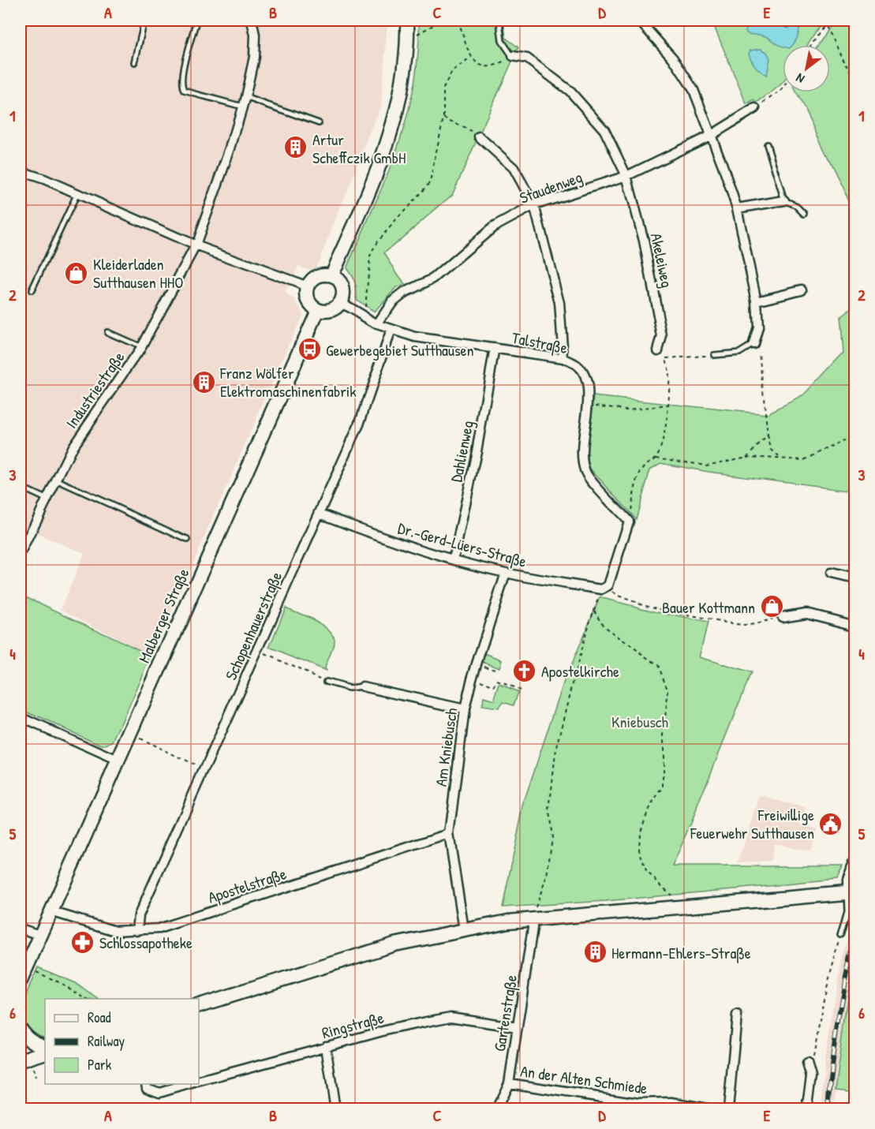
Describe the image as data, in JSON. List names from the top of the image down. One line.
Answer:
{"streets":{"street":["Staudenweg","Akeleiweg","Talstraße","Industriestraße","Dahlienweg","Dr.-Gerd-Lüers-Straße","Malberger Straße","Schopenhauerstraße","Am Kniebusch","Apostelstraße","Gartenstraße","Ringstraße","An der Alten Schmiede"]},"crossings":[["Staudenweg","Akeleiweg"],["Staudenweg","Talstraße"],["Talstraße","Dahlienweg"],["Talstraße","Malberger Straße"],["Talstraße","Schopenhauerstraße"],["Dahlienweg","Dr.-Gerd-Lüers-Straße"],["Dr.-Gerd-Lüers-Straße","Schopenhauerstraße"],["Dr.-Gerd-Lüers-Straße","Am Kniebusch"],["Malberger Straße","Apostelstraße"],["Schopenhauerstraße","Apostelstraße"],["Am Kniebusch","Apostelstraße"],["Gartenstraße","Ringstraße"],["Gartenstraße","An der Alten Schmiede"]],"parks":["Kniebusch"],"places":{"building":["Artur Scheffczik GmbH","Franz Wölfer Elektromaschinenfabrik","Hermann-Ehlers-Straße"],"shop":["Kleiderladen Sutthausen HHO","Bauer Kottmann"],"bus stop":["Gewerbegebiet Sutthausen"],"church":["Apostelkirche"],"public building":["Freiwillige Feuerwehr Sutthausen"],"pharmacy":["Schlossapotheke"]},"legend":["Road","Railway","Park"],"north":"bottom left","grid":{"columns":["A","B","C","D","E"],"rows":["1","2","3","4","5","6"]}}
